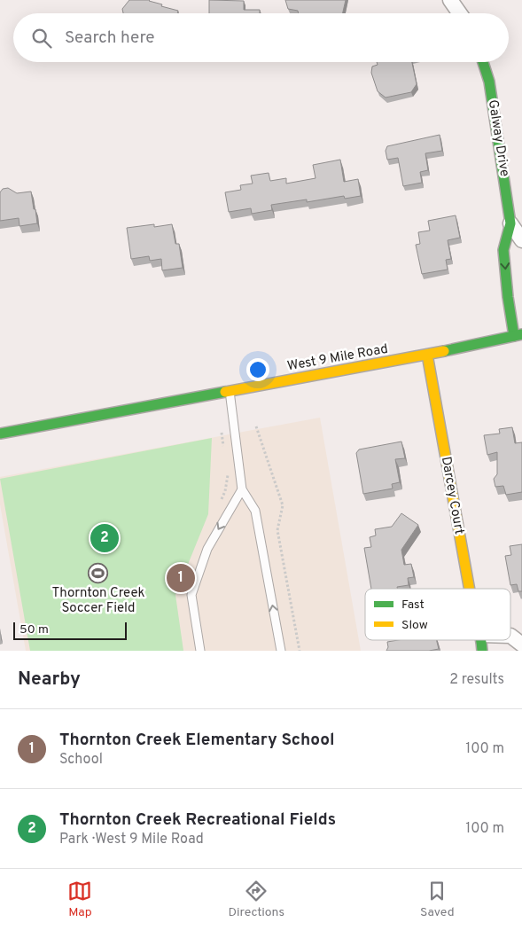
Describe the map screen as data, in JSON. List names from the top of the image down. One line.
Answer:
{"streets":{"street":["Galway Drive","West 9 Mile Road","Darcey Court"]},"crossings":[["Galway Drive","West 9 Mile Road"],["West 9 Mile Road","Darcey Court"]],"one_way":["Galway Drive"],"places":{"sports":["Thornton Creek Soccer Field"]},"legend":["Fast","Slow"],"scale_bar":"50 m","page":{"search":"Search here","pins":["2","1"],"scale":"50 m","heading":["Nearby","2 results"],"list":[{"mark":"1","name":"Thornton Creek Elementary School","note":"School","value":"100 m"},{"mark":"2","name":"Thornton Creek Recreational Fields","note":"Park · West 9 Mile Road","value":"100 m"}],"nav":["Map","Directions","Saved"]}}
